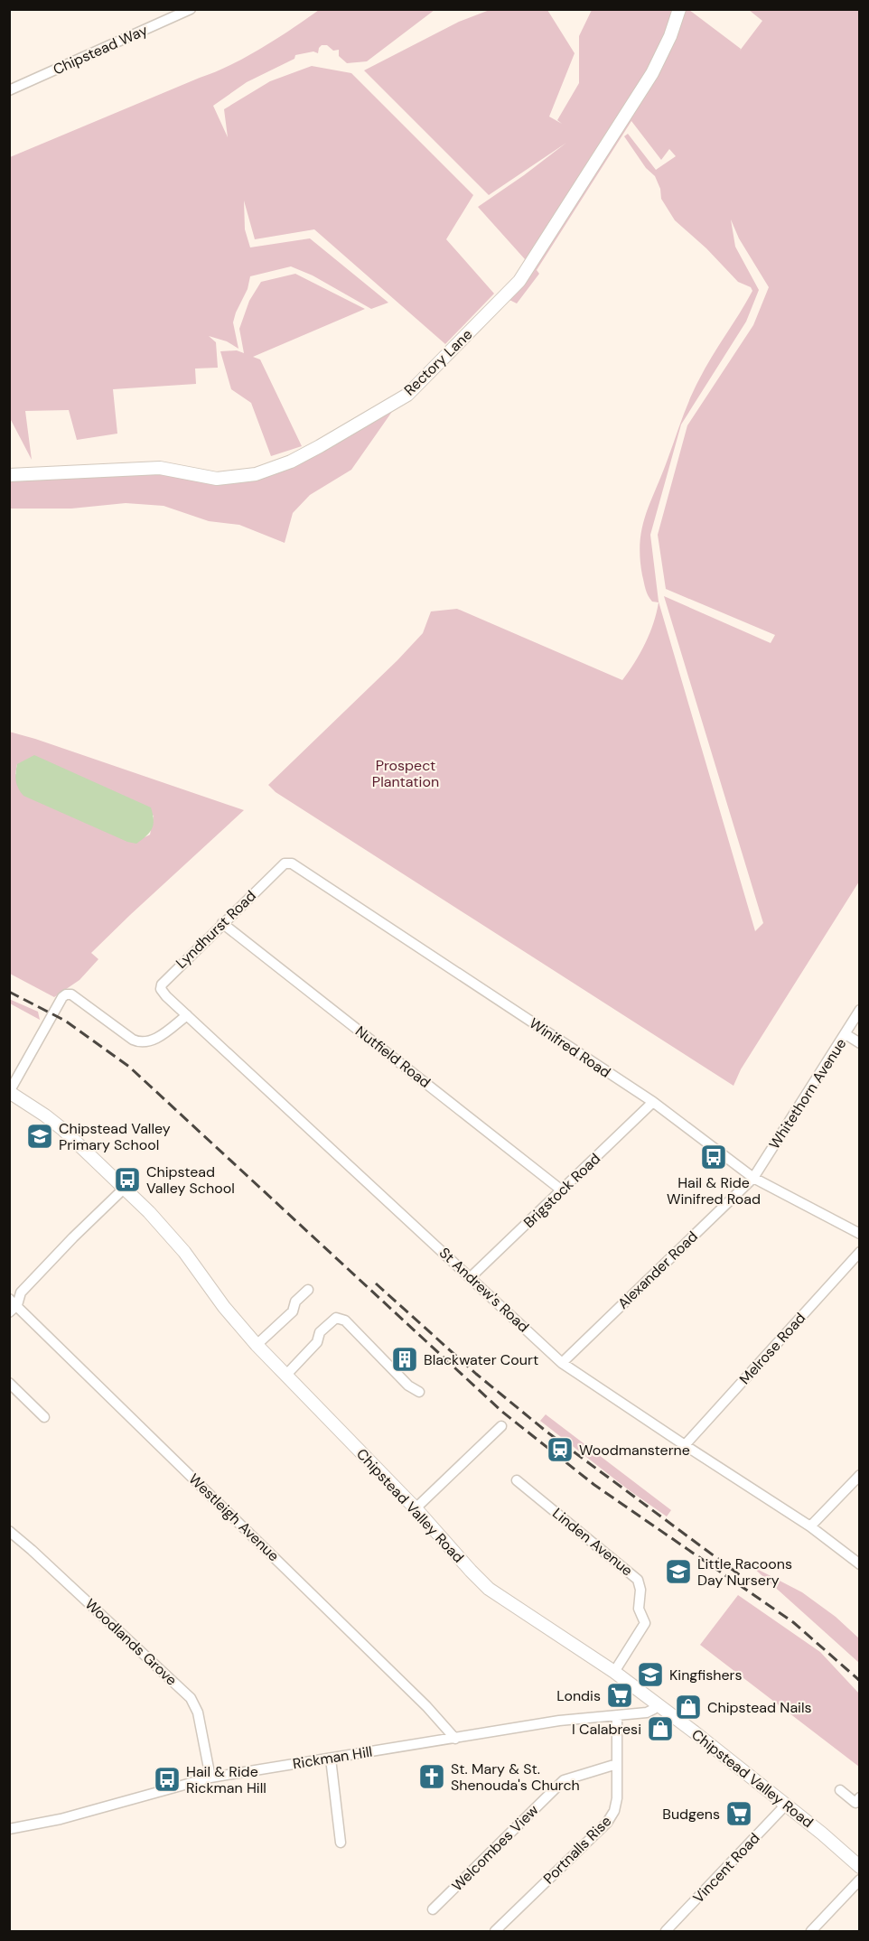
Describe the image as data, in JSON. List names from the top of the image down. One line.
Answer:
{"streets":{"main road":["Rectory Lane","Chipstead Valley Road"],"street":["Chipstead Way","Lyndhurst Road","Winifred Road","Nutfield Road","Whitethorn Avenue","Brigstock Road","Alexander Road","St Andrew's Road","Melrose Road","Westleigh Avenue","Linden Avenue","Woodlands Grove","Rickman Hill","Welcombes View","Portnalls Rise","Vincent Road"]},"crossings":[["Lyndhurst Road","Winifred Road"],["Lyndhurst Road","Nutfield Road"],["Lyndhurst Road","St Andrew's Road"],["Winifred Road","Whitethorn Avenue"],["Winifred Road","Brigstock Road"],["Winifred Road","Alexander Road"],["Nutfield Road","Brigstock Road"],["Whitethorn Avenue","Alexander Road"],["Brigstock Road","St Andrew's Road"],["Alexander Road","St Andrew's Road"],["St Andrew's Road","Melrose Road"],["Chipstead Valley Road","Linden Avenue"],["Chipstead Valley Road","Rickman Hill"],["Chipstead Valley Road","Vincent Road"],["Westleigh Avenue","Rickman Hill"],["Woodlands Grove","Rickman Hill"],["Rickman Hill","Portnalls Rise"],["Welcombes View","Portnalls Rise"]],"parks":["Prospect Plantation"],"places":{"school or university":["Chipstead Valley Primary School","Little Racoons Day Nursery","Kingfishers"],"bus stop":["Hail & Ride Winifred Road","Chipstead Valley School","Hail & Ride Rickman Hill"],"building":["Blackwater Court"],"station":["Woodmansterne"],"supermarket":["Londis","Budgens"],"shop":["Chipstead Nails","I Calabresi"],"church":["St. Mary & St. Shenouda's Church"]}}
